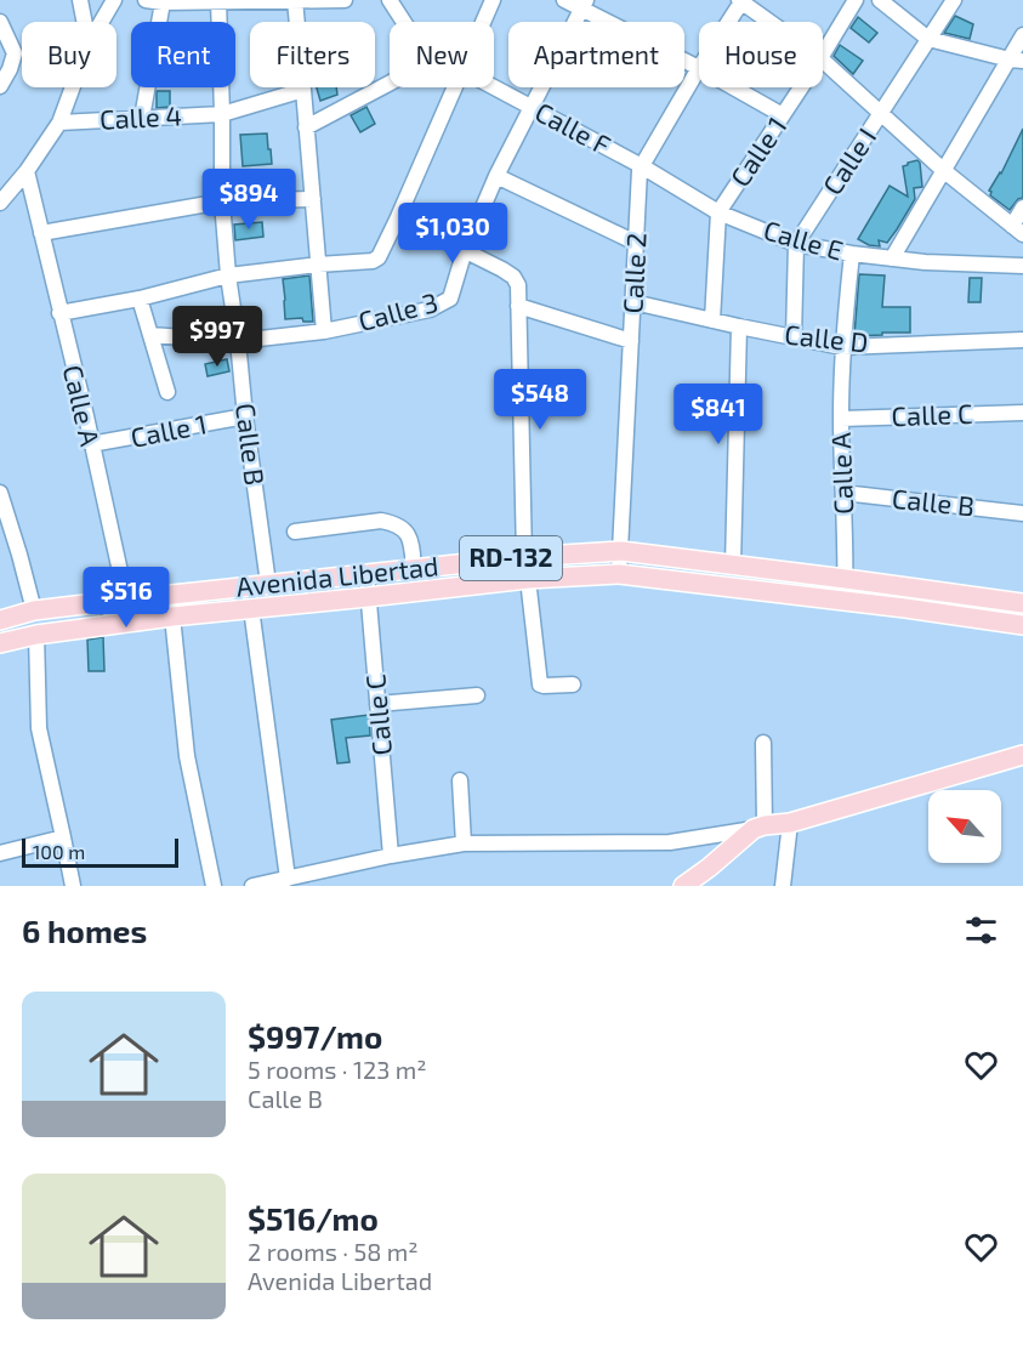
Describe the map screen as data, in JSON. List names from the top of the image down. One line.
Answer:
{"streets":{"main road":["RD-132","Avenida Libertad"],"street":["Calle 4","Calle F","Calle 1","Calle I","Calle E","Calle 2","Calle 3","Calle D","Calle A","Calle C","Calle B"]},"crossings":[["Calle 4","Calle B"],["Calle F","Calle E"],["Calle F","Calle 2"],["Calle F","Calle 3"],["Calle 1","Calle E"],["Calle 1","Calle D"],["Calle 1","Calle A"],["Calle 1","Calle B"],["Calle I","Calle E"],["Calle E","Calle 2"],["Calle E","Calle A"],["Calle 2","Calle D"],["Calle 2","Avenida Libertad"],["Calle 3","Calle B"],["Calle D","Calle A"],["Calle A","Calle C"],["Calle A","Calle B"],["Calle A","Avenida Libertad"],["Calle C","Avenida Libertad"],["Calle B","Avenida Libertad"]],"scale_bar":"100 m","north":"top left","page":{"chip":["Buy","Rent","Filters","New","Apartment","House"],"price":["$894","$1,030","$997","$548","$841","$516"],"scale":"100 m","heading":"6 homes","list":[{"name":"$997/mo","note":"5 rooms · 123 m² · Calle B"},{"name":"$516/mo","note":"2 rooms · 58 m² · Avenida Libertad"}]}}
